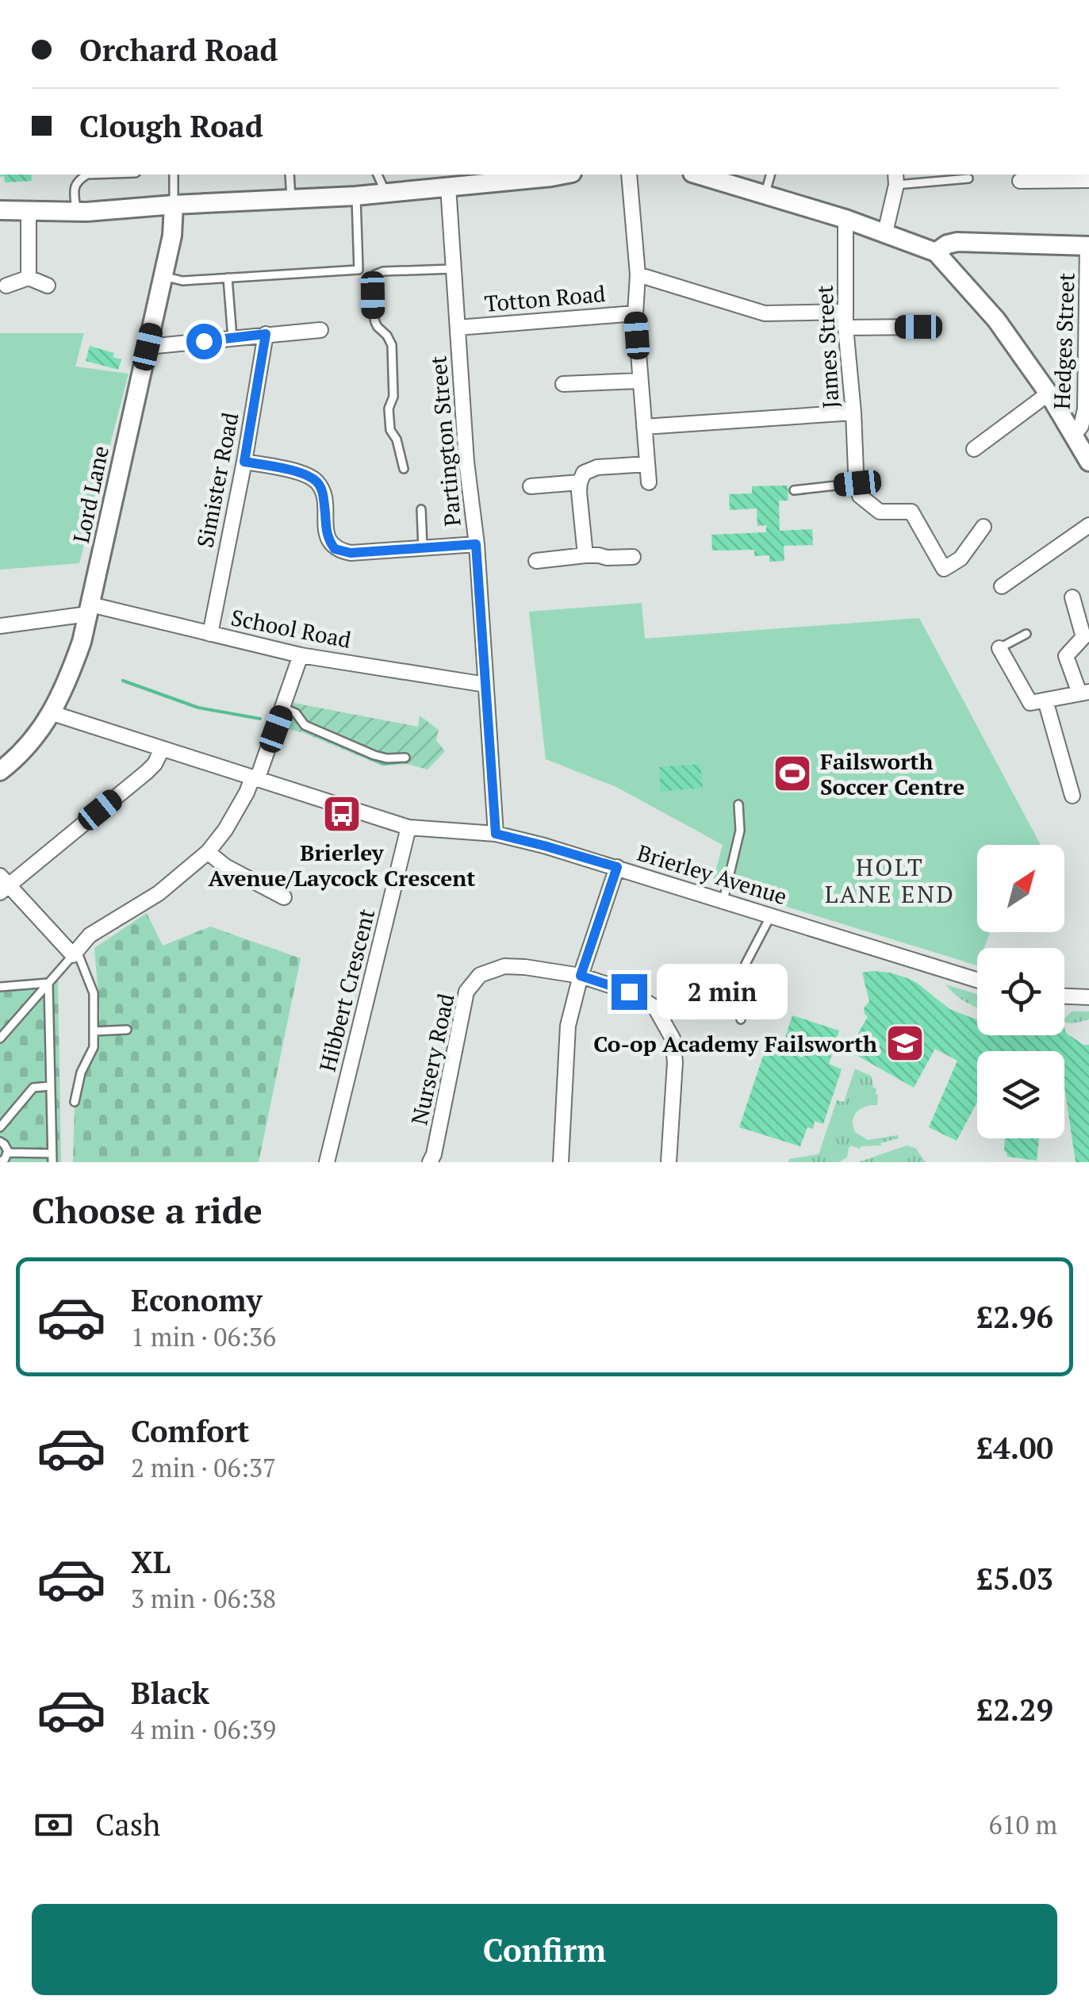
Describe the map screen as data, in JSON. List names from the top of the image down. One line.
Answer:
{"streets":{"street":["Totton Road","Hedges Street","James Street","Partington Street","Simister Road","Lord Lane","School Road","Brierley Avenue","Hibbert Crescent","Nursery Road"]},"crossings":[["Totton Road","Partington Street"],["Partington Street","School Road"],["Partington Street","Brierley Avenue"],["Simister Road","School Road"],["Lord Lane","School Road"],["Lord Lane","Brierley Avenue"],["Brierley Avenue","Hibbert Crescent"]],"districts":["HOLT LANE END"],"places":{"sports":["Failsworth Soccer Centre"],"bus stop":["Brierley Avenue/Laycock Crescent"],"school or university":["Co-op Academy Failsworth"]},"north":"top right","page":{"banner":["Orchard Road","Clough Road"],"bubble":"2 min","heading":"Choose a ride","list":[{"name":"Economy","note":"1 min · 06:36","value":"£2.96"},{"name":"Comfort","note":"2 min · 06:37","value":"£4.00"},{"name":"XL","note":"3 min · 06:38","value":"£5.03"},{"name":"Black","note":"4 min · 06:39","value":"£2.29"}],"pay":["Cash","610 m"],"buttons":"Confirm"}}
